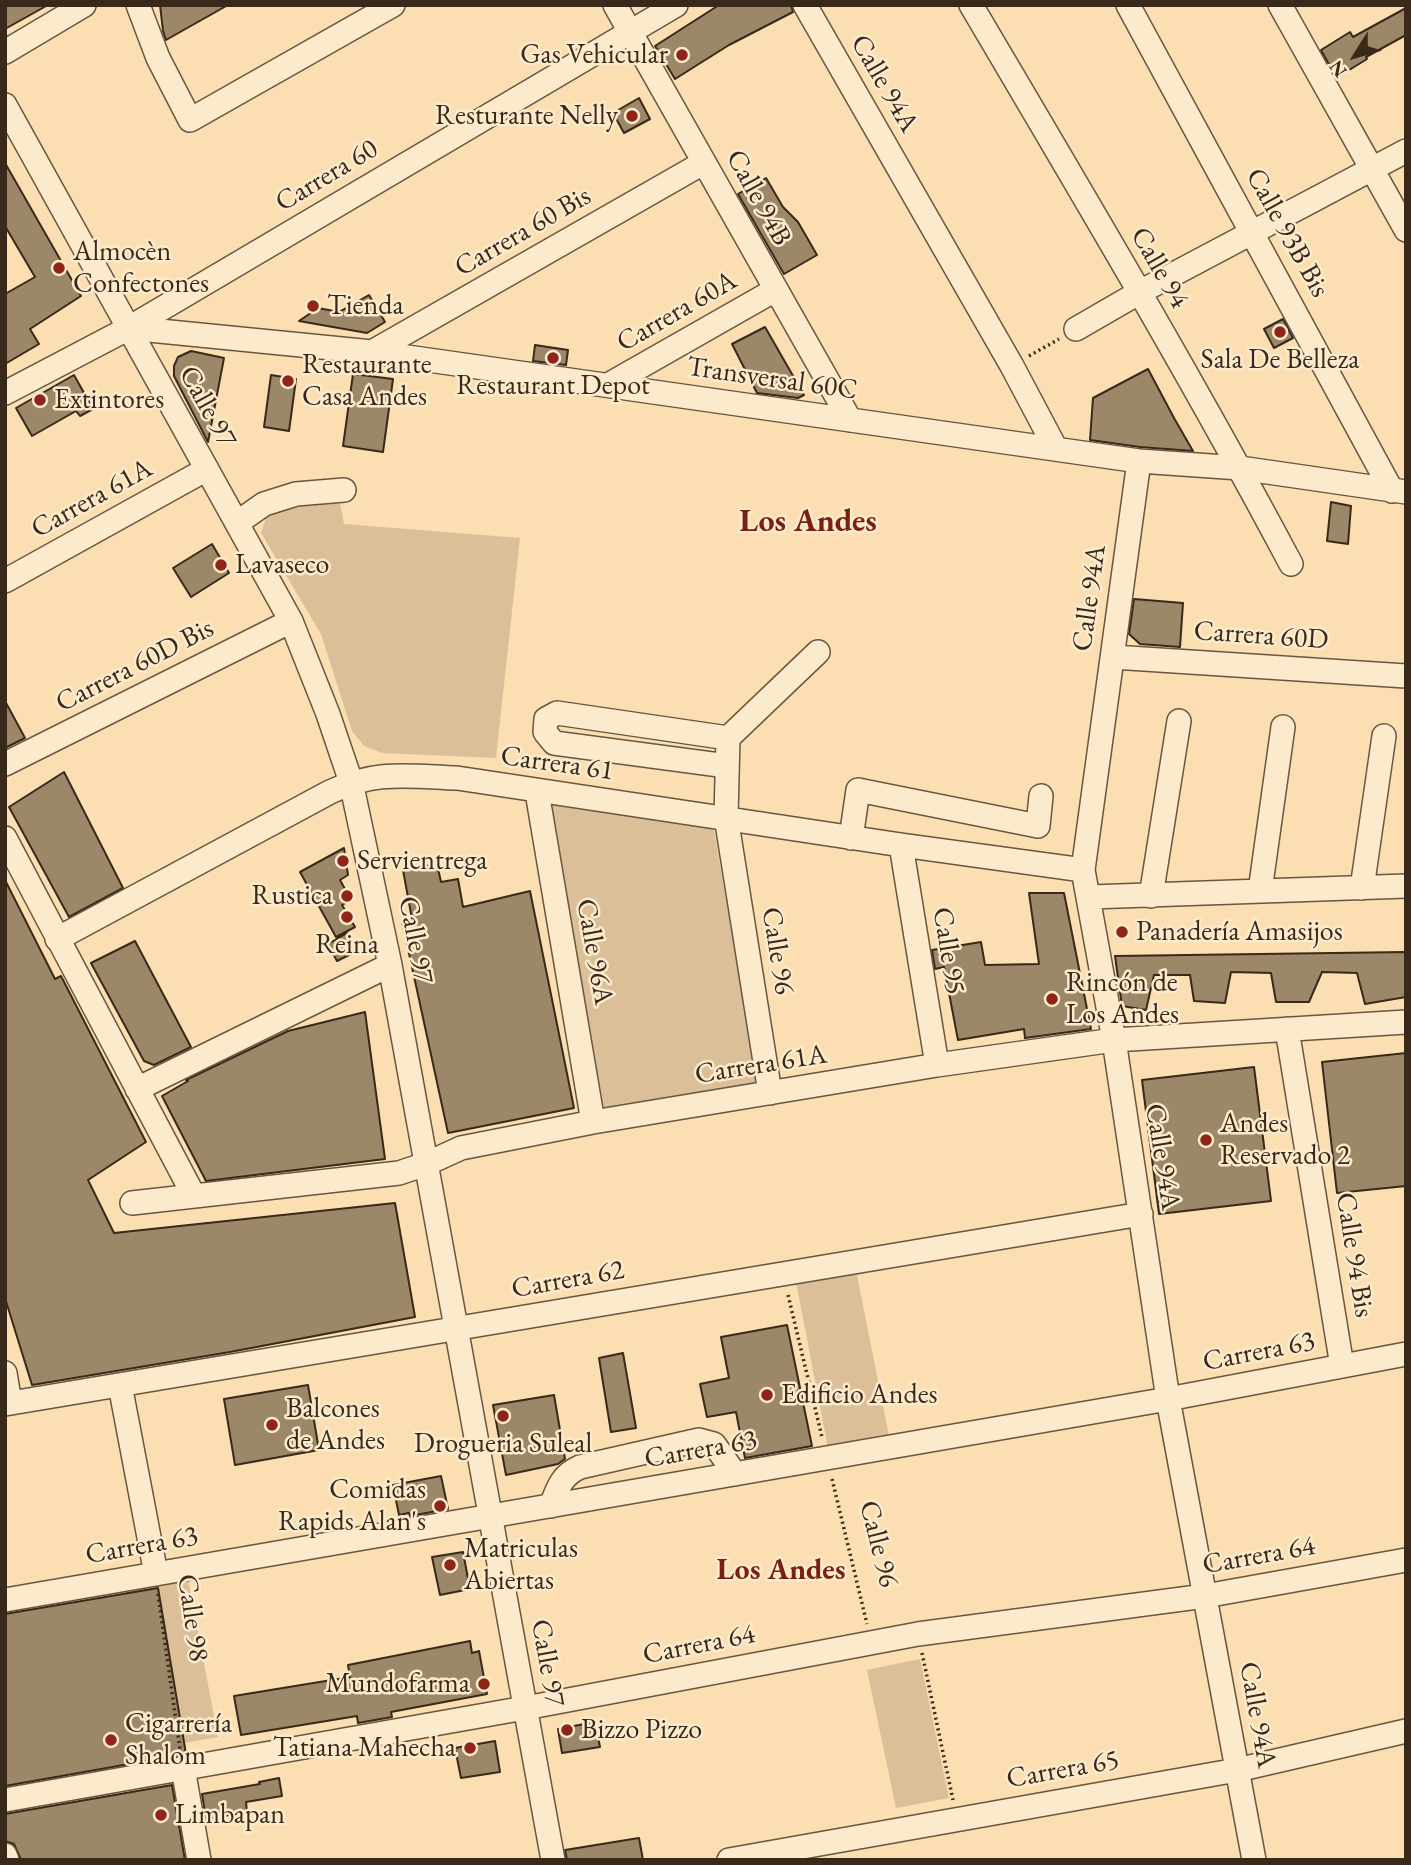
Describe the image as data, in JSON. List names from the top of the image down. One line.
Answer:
{"streets":{"street":["Calle 94A","Carrera 60","Calle 94B","Carrera 60 Bis","Calle 93B Bis","Calle 94","Carrera 60A","Transversal 60C","Calle 97","Carrera 61A","Carrera 60D","Carrera 60D Bis","Carrera 61","Calle 96","Calle 95","Calle 96A","Calle 94 Bis","Carrera 62","Carrera 63","Carrera 64","Calle 98","Carrera 65"]},"crossings":[["Calle 94A","Transversal 60C"],["Calle 94A","Carrera 61A"],["Calle 94A","Carrera 60D"],["Calle 94A","Carrera 61"],["Calle 94A","Carrera 62"],["Calle 94A","Carrera 63"],["Calle 94A","Carrera 64"],["Calle 94A","Carrera 65"],["Carrera 60","Calle 94B"],["Carrera 60","Transversal 60C"],["Carrera 60","Calle 97"],["Calle 94B","Carrera 60 Bis"],["Calle 94B","Carrera 60A"],["Calle 94B","Transversal 60C"],["Carrera 60 Bis","Transversal 60C"],["Calle 93B Bis","Transversal 60C"],["Calle 94","Transversal 60C"],["Carrera 60A","Transversal 60C"],["Transversal 60C","Calle 97"],["Calle 97","Carrera 61A"],["Calle 97","Carrera 60D Bis"],["Calle 97","Carrera 61"],["Calle 97","Carrera 62"],["Calle 97","Carrera 63"],["Calle 97","Carrera 64"],["Carrera 61A","Calle 96"],["Carrera 61A","Calle 95"],["Carrera 61A","Calle 96A"],["Carrera 61A","Calle 94 Bis"],["Carrera 61","Calle 96"],["Carrera 61","Calle 95"],["Carrera 61","Calle 96A"],["Calle 96","Carrera 62"],["Calle 96","Carrera 63"],["Calle 96","Carrera 64"],["Calle 94 Bis","Carrera 63"],["Carrera 62","Calle 98"],["Carrera 63","Calle 98"],["Carrera 64","Calle 98"]],"districts":["Los Andes","Los Andes"],"places":["Gas Vehicular","Resturante Nelly","Almocèn Confectones","Tienda","Sala De Belleza","Restaurant Depot","Restaurante Casa Andes","Extintores","Lavaseco","Servientrega","Rustica","Reina","Panadería Amasijos","Rincón de Los Andes","Andes Reservado 2","Edificio Andes","Drogueria Suleal","Balcones de Andes","Comidas Rapids Alan's","Matriculas Abiertas","Mundofarma","Bizzo Pizzo","Cigarrería Shalom","Tatiana Mahecha","Limbapan"],"north":"bottom left"}
